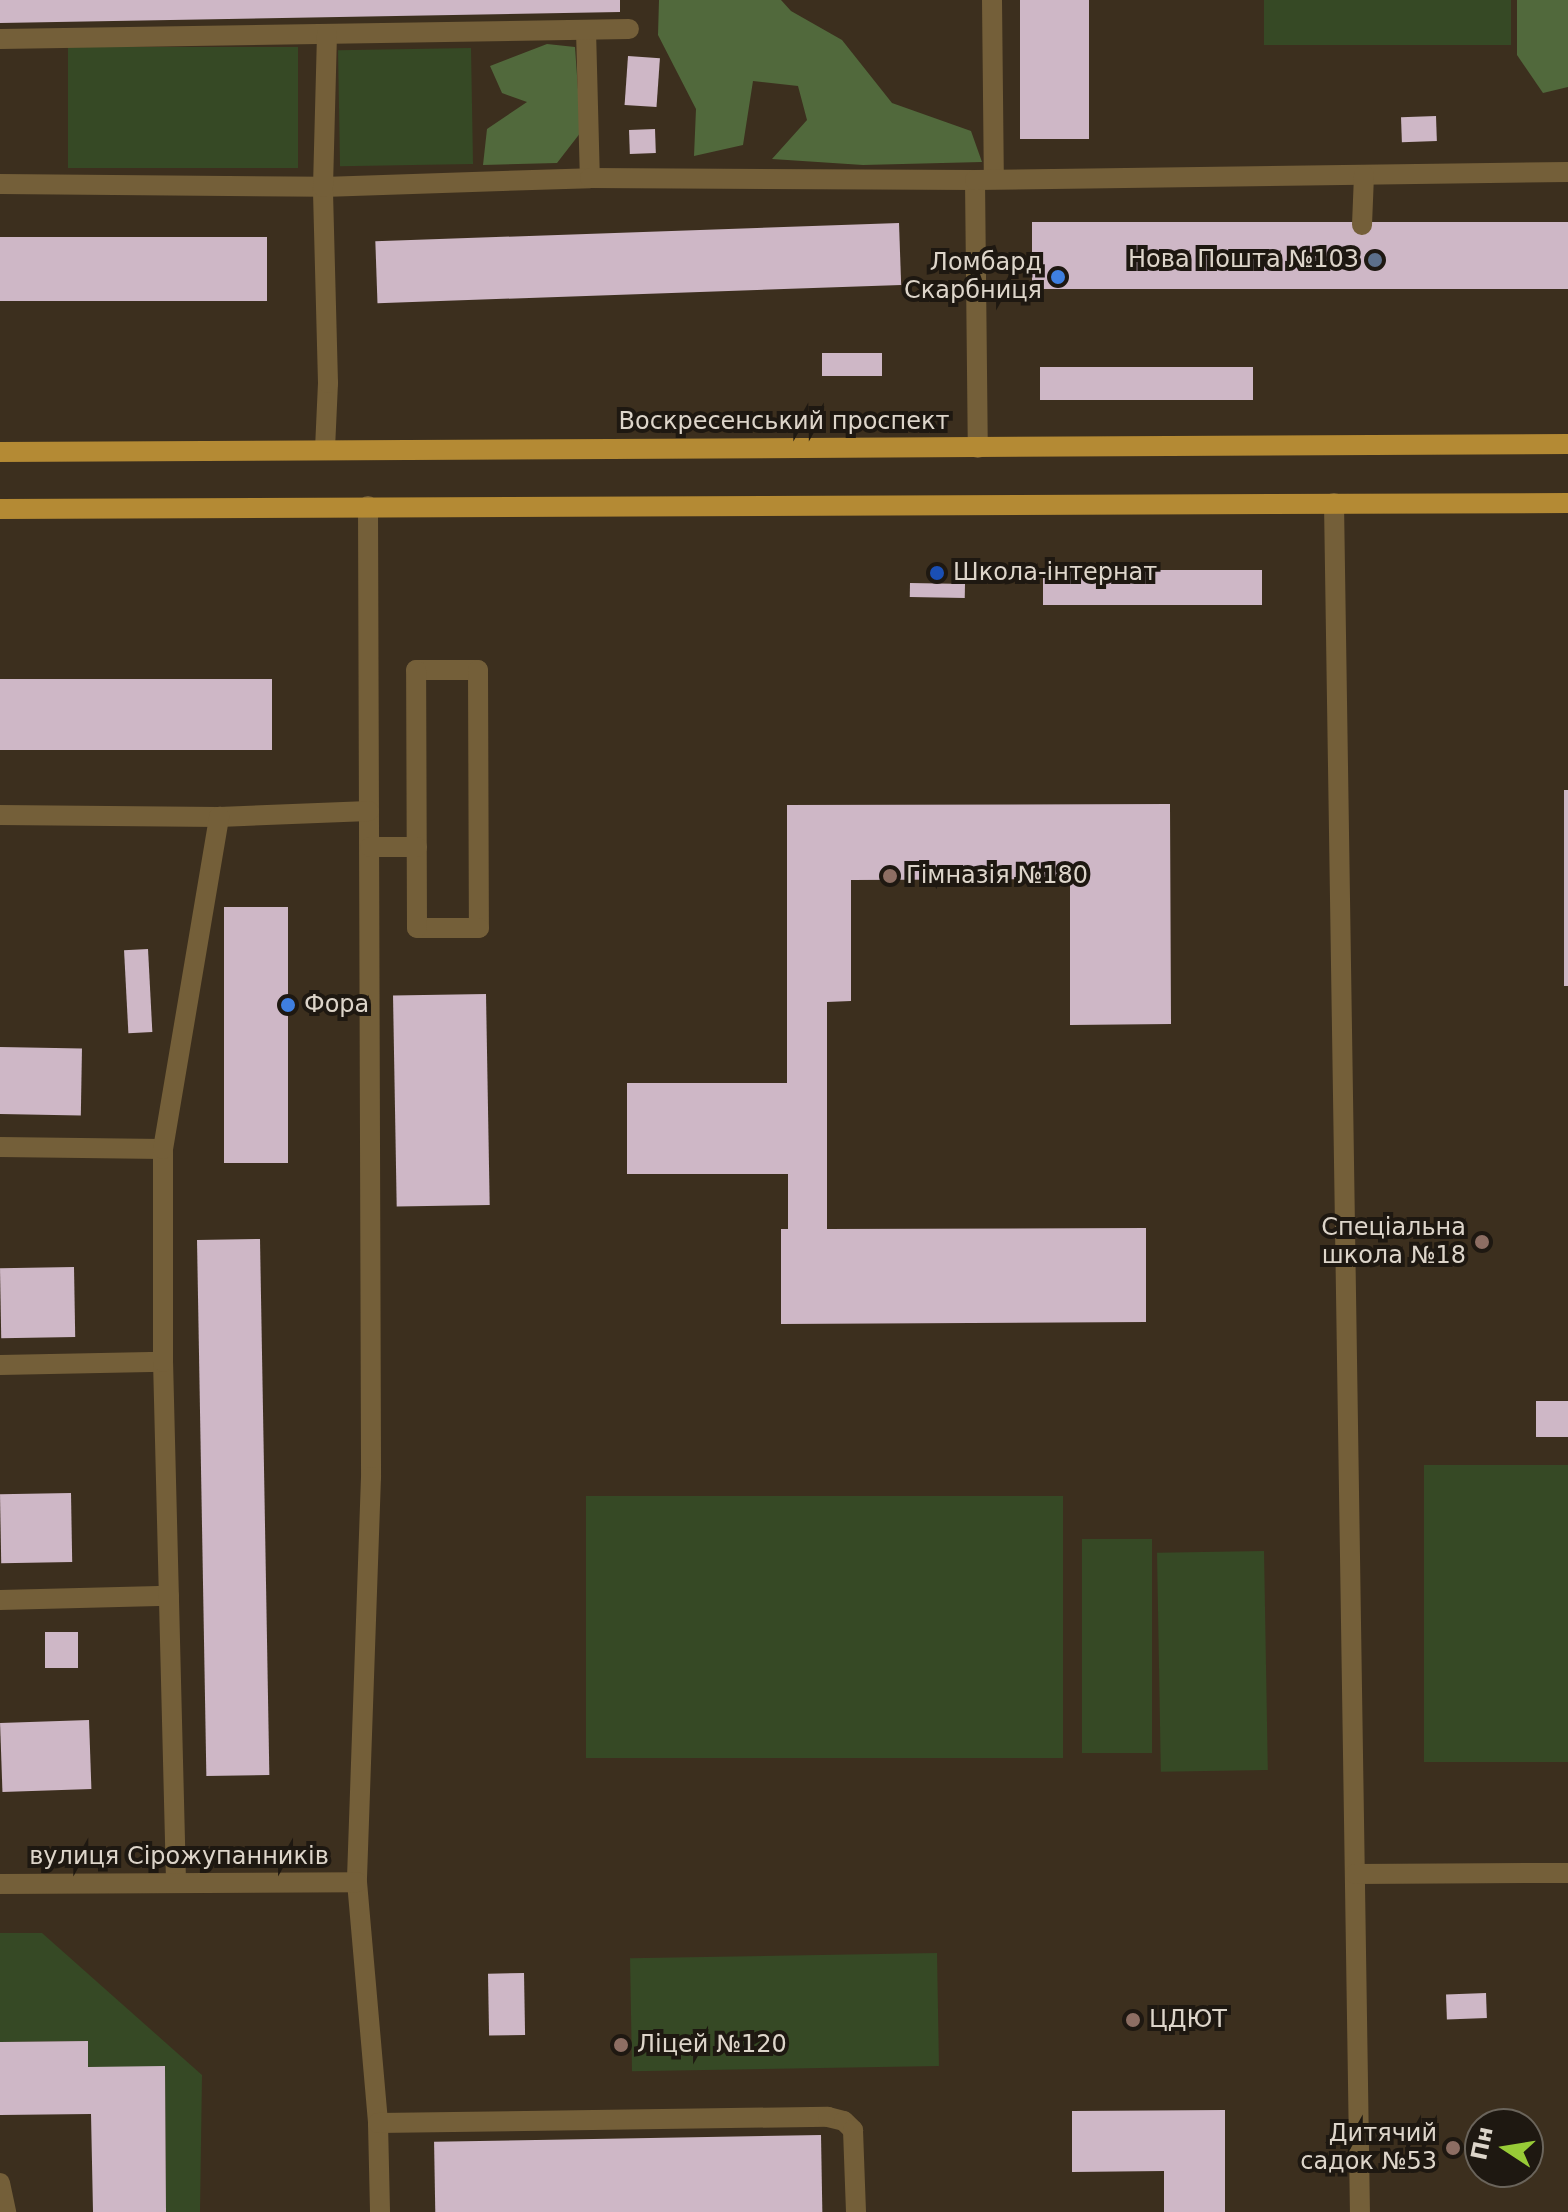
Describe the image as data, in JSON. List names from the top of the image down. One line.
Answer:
{"streets":{"main road":["Воскресенський проспект"],"street":["вулиця Сірожупанників"]},"places":["Нова Пошта №103","Ломбард Скарбниця","Школа-інтернат","Гімназія №180","Фора","Спеціальна школа №18","ЦДЮТ","Ліцей №120","Дитячий садок №53"],"north":"left"}
